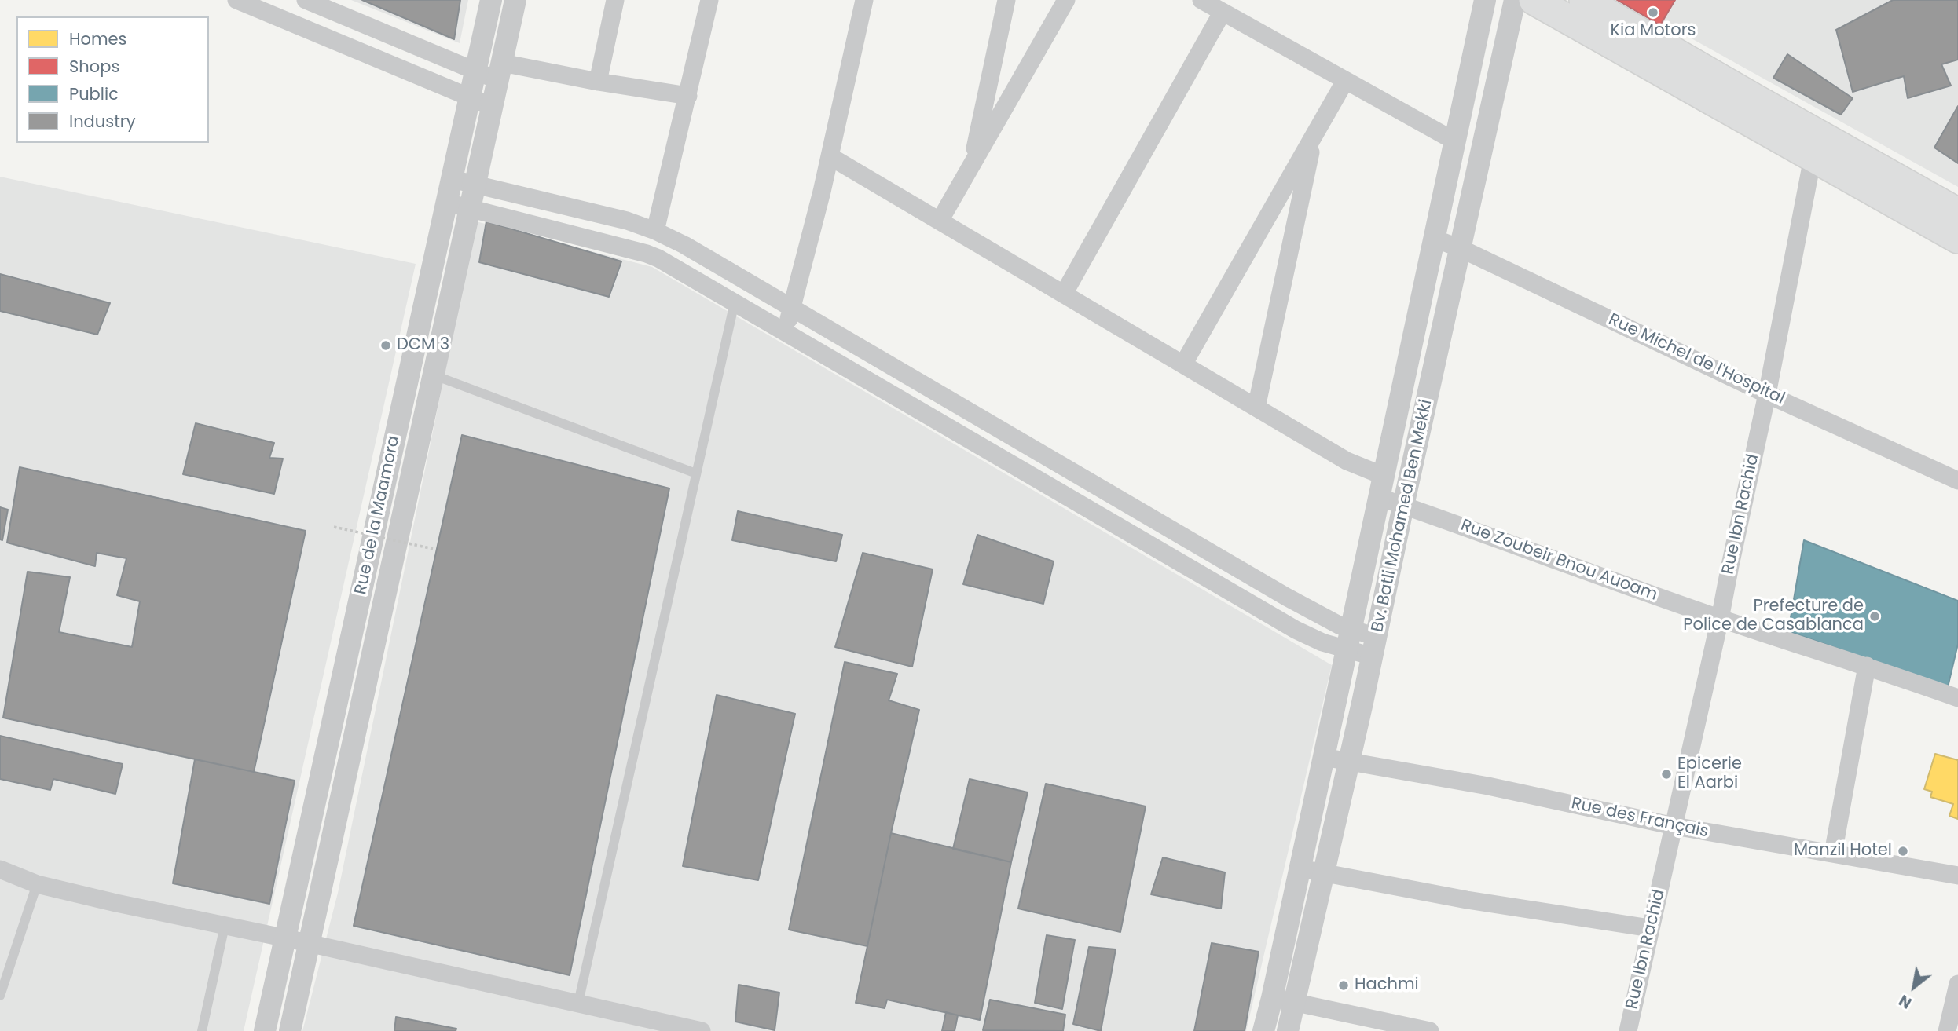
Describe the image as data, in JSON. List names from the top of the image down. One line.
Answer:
{"streets":{"street":["Rue Michel de l'Hospital","Rue Ibn Rachid","Rue de la Maamora","Bv. Batli Mohamed Ben Mekki","Rue Zoubeir Bnou Auoam","Rue des Français"]},"crossings":[["Rue Michel de l'Hospital","Rue Ibn Rachid"],["Rue Michel de l'Hospital","Bv. Batli Mohamed Ben Mekki"],["Rue Ibn Rachid","Rue Zoubeir Bnou Auoam"],["Rue Ibn Rachid","Rue des Français"],["Bv. Batli Mohamed Ben Mekki","Rue Zoubeir Bnou Auoam"],["Bv. Batli Mohamed Ben Mekki","Rue des Français"]],"places":["Kia Motors","DCM 3","Prefecture de Police de Casablanca","Epicerie El Aarbi","Manzil Hotel","Hachmi"],"legend":["Homes","Shops","Public","Industry"],"north":"bottom left"}
